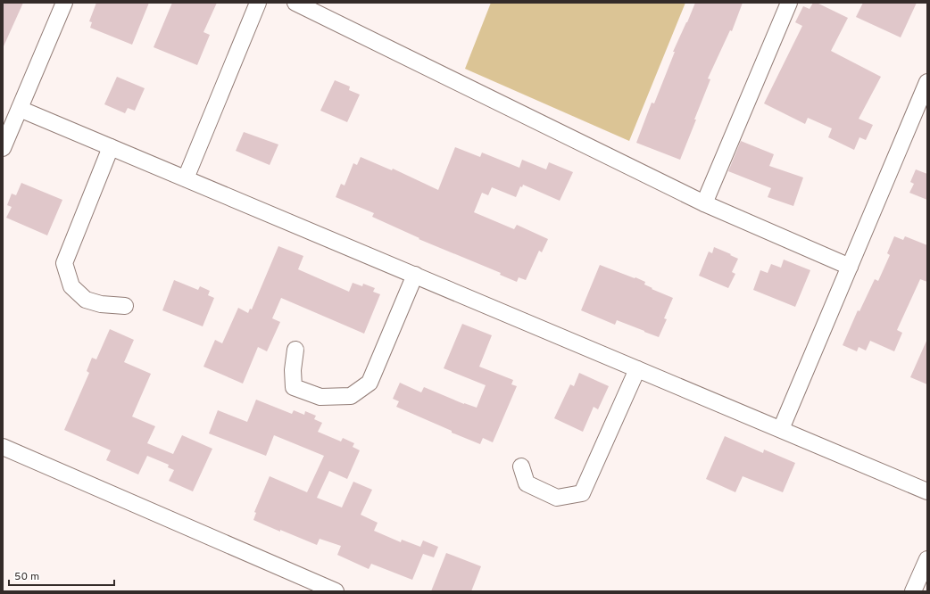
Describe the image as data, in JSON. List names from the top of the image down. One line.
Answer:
{"scale_bar":"50 m"}
